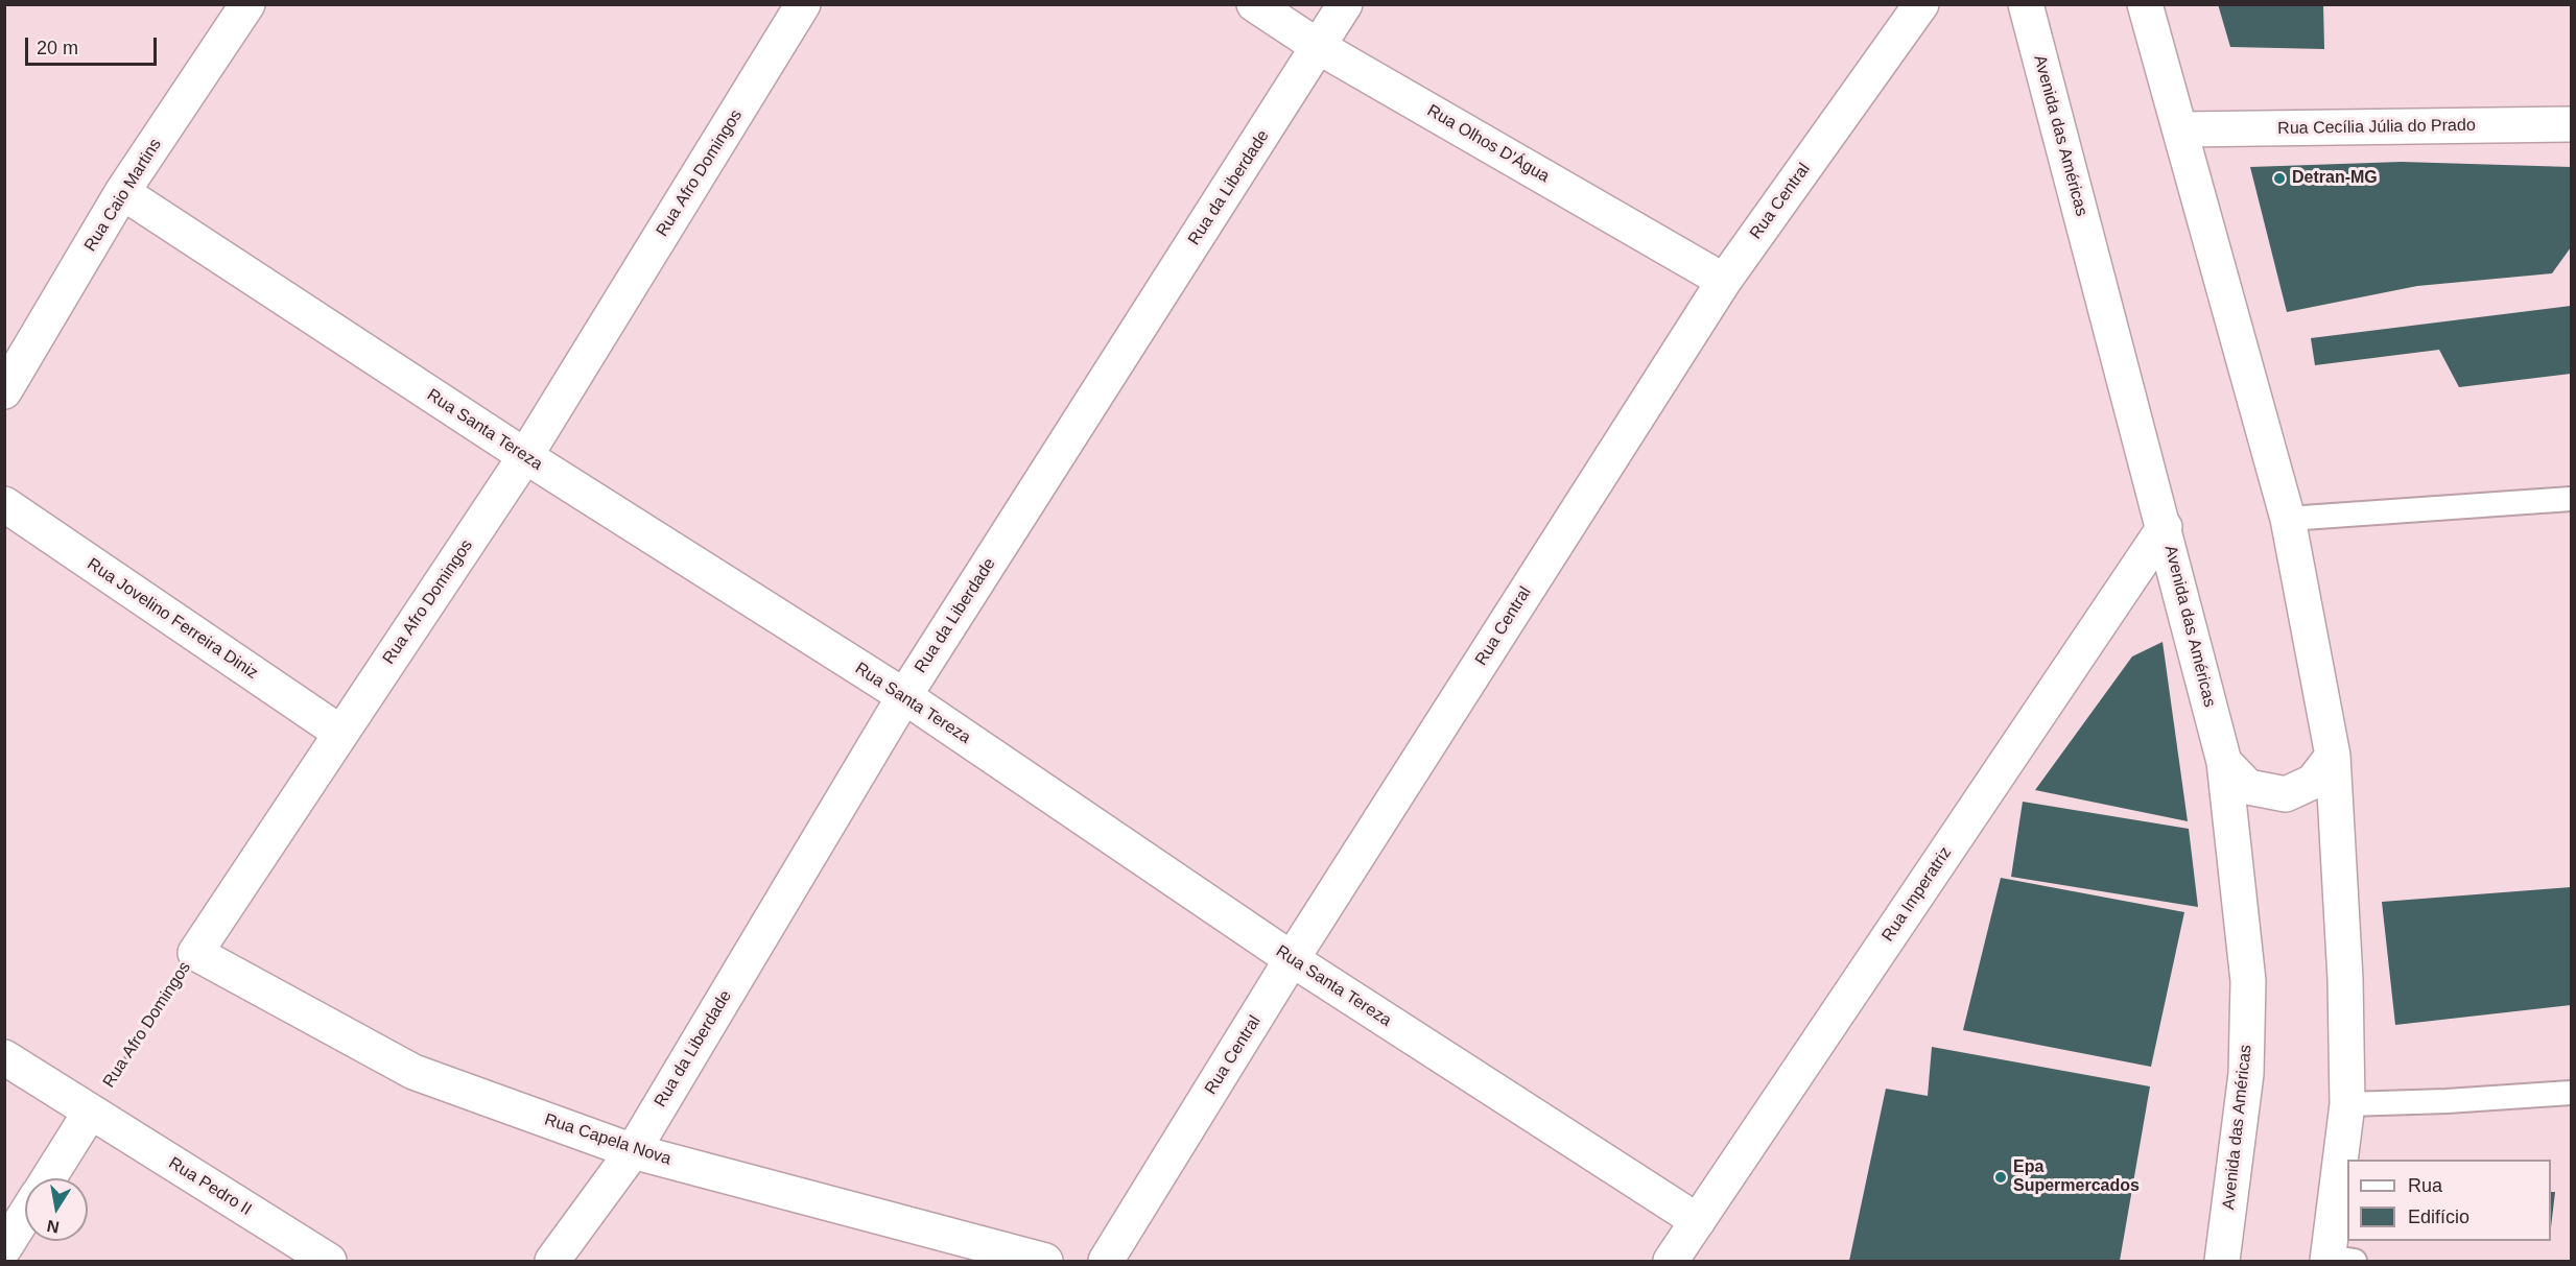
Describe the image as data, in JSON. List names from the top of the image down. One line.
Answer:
{"streets":{"street":["Rua Cecília Júlia do Prado","Avenida das Américas","Rua Olhos D'Água","Rua Afro Domingos","Rua da Liberdade","Rua Caio Martins","Rua Central","Rua Santa Tereza","Rua Jovelino Ferreira Diniz","Rua Imperatriz","Rua Capela Nova","Rua Pedro II"]},"crossings":[["Avenida das Américas","Rua Imperatriz"],["Rua Olhos D'Água","Rua da Liberdade"],["Rua Olhos D'Água","Rua Central"],["Rua Afro Domingos","Rua Santa Tereza"],["Rua Afro Domingos","Rua Jovelino Ferreira Diniz"],["Rua Afro Domingos","Rua Capela Nova"],["Rua Afro Domingos","Rua Pedro II"],["Rua da Liberdade","Rua Santa Tereza"],["Rua da Liberdade","Rua Capela Nova"],["Rua Caio Martins","Rua Santa Tereza"],["Rua Central","Rua Santa Tereza"],["Rua Santa Tereza","Rua Imperatriz"]],"places":["Detran-MG","Epa Supermercados"],"legend":["Rua","Edifício"],"scale_bar":"20 m","north":"bottom"}
